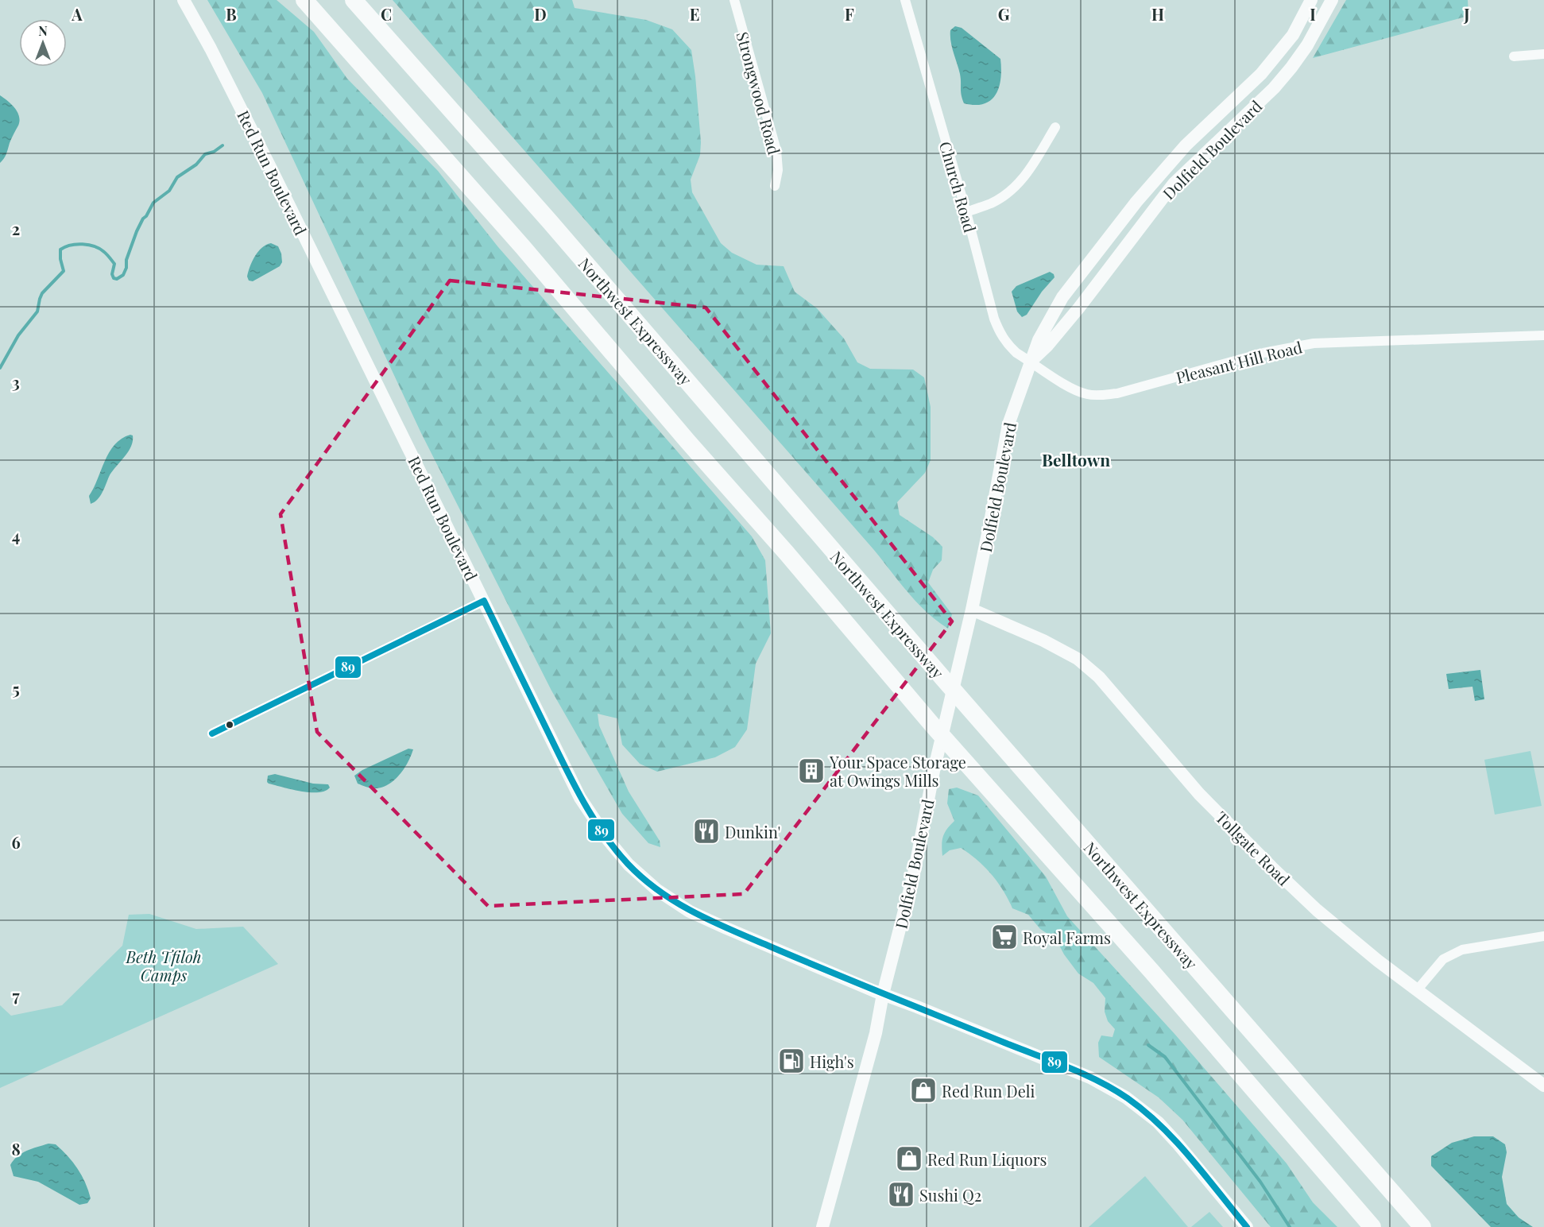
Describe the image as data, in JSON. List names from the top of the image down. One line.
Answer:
{"streets":{"highway":["Northwest Expressway"],"main road":["Dolfield Boulevard","Red Run Boulevard","Tollgate Road"],"street":["Strongwood Road","Church Road","Pleasant Hill Road"]},"crossings":[["Dolfield Boulevard","Red Run Boulevard"],["Dolfield Boulevard","Church Road"],["Dolfield Boulevard","Pleasant Hill Road"],["Dolfield Boulevard","Tollgate Road"],["Church Road","Pleasant Hill Road"]],"districts":["Belltown"],"parks":["Beth Tfiloh Camps"],"places":{"building":["Your Space Storage at Owings Mills"],"restaurant":["Dunkin'","Sushi Q2"],"supermarket":["Royal Farms"],"fuel station":["High's"],"shop":["Red Run Deli","Red Run Liquors"]},"lines":["transit line 89"],"north":"top","grid":{"columns":["A","B","C","D","E","F","G","H","I","J"],"rows":["2","3","4","5","6","7","8"]}}
